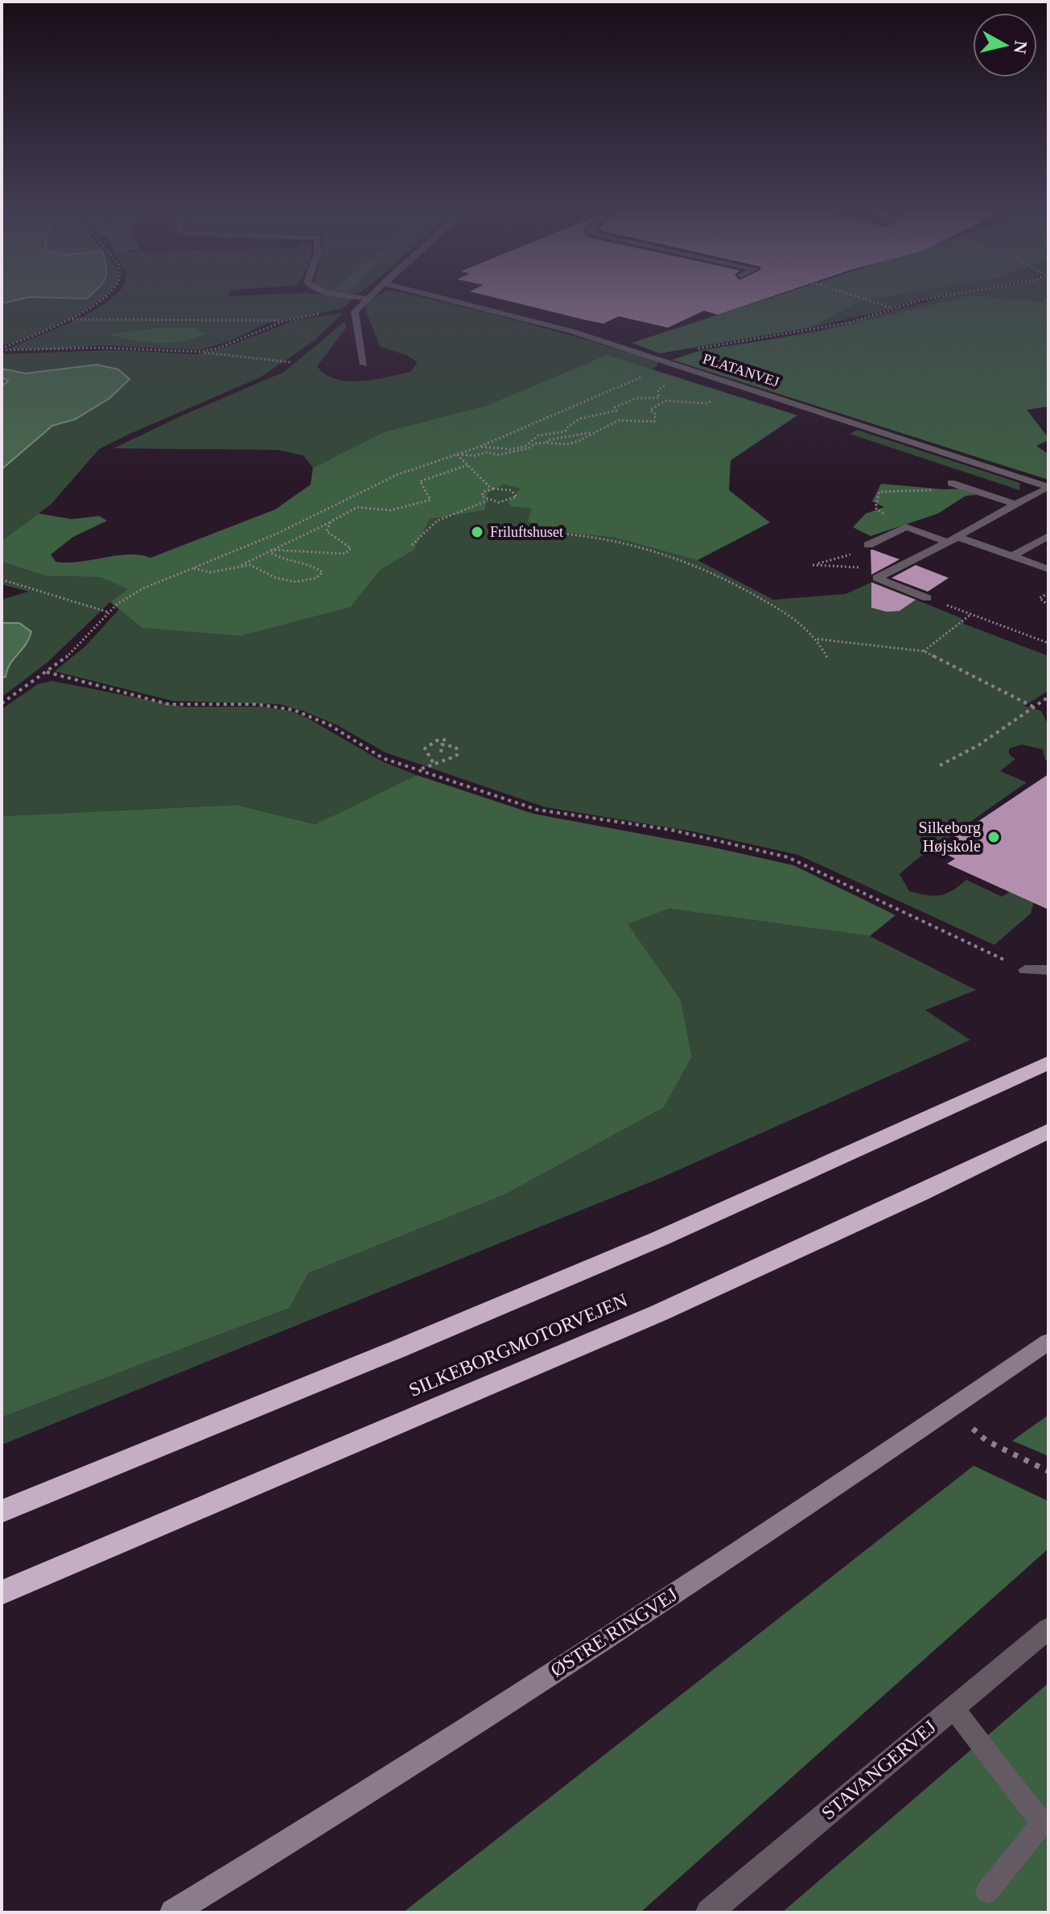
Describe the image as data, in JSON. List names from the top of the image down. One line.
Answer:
{"streets":{"highway":["SILKEBORGMOTORVEJEN"],"main road":["ØSTRE RINGVEJ"],"street":["PLATANVEJ","STAVANGERVEJ"]},"places":["Friluftshuset","Silkeborg Højskole"],"north":"right"}
